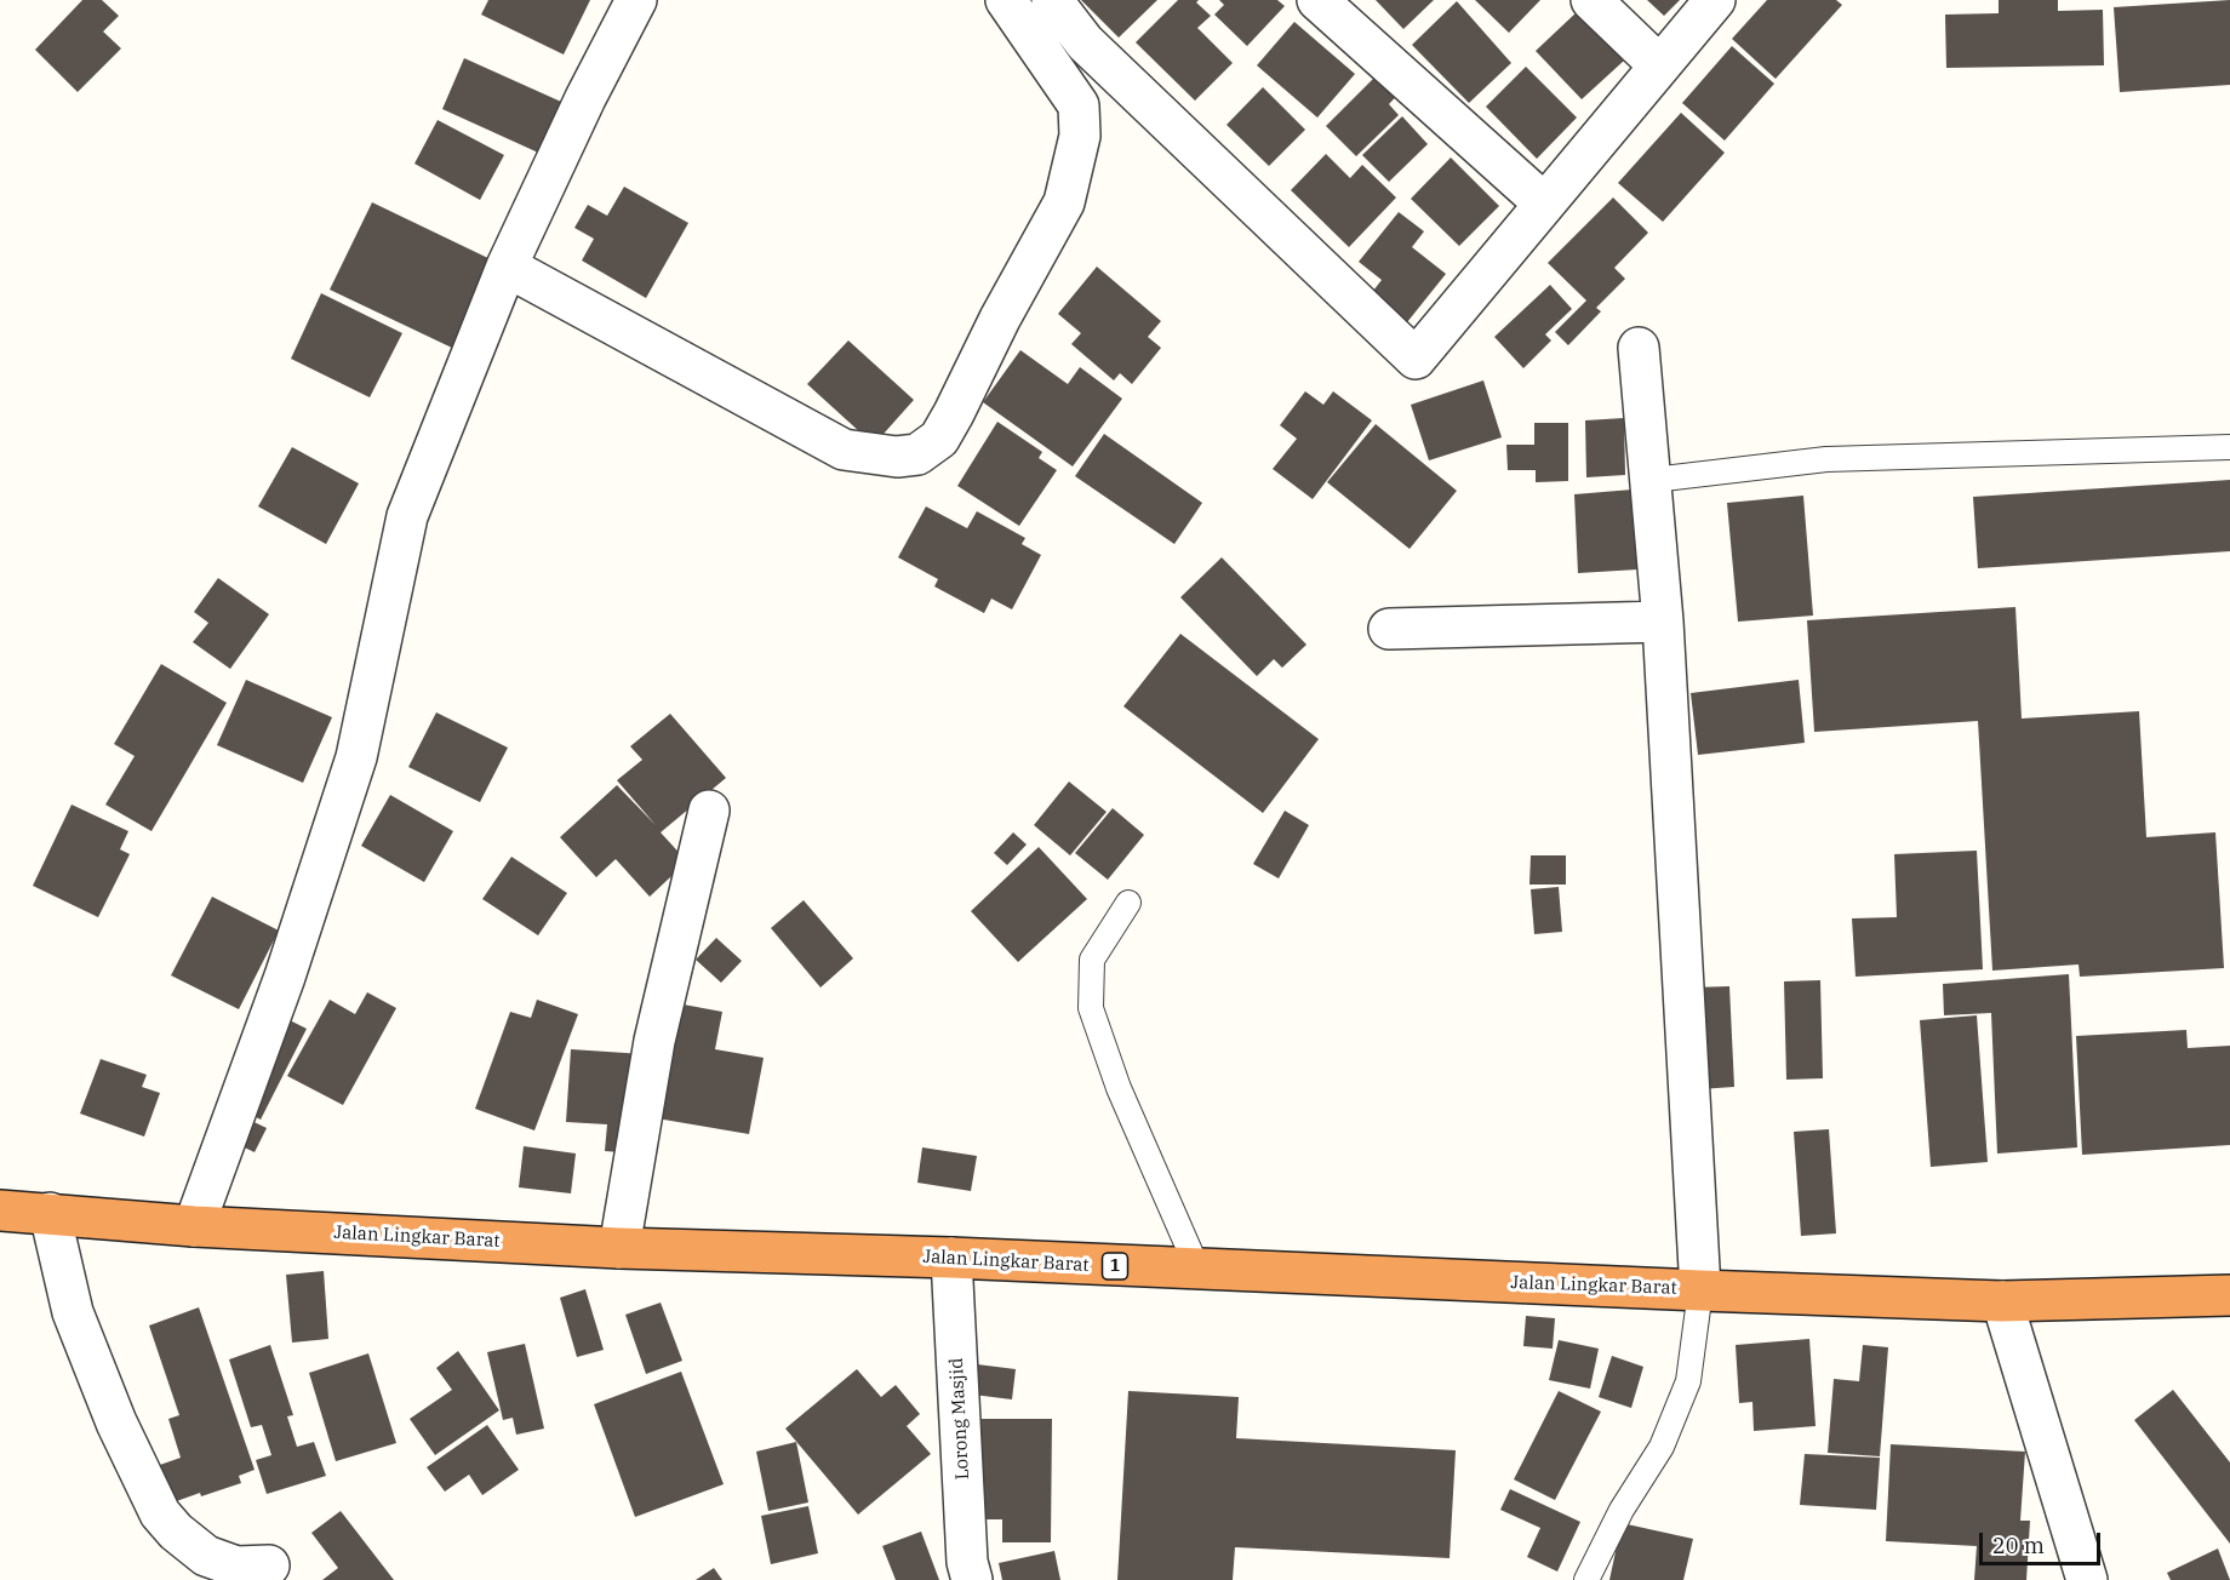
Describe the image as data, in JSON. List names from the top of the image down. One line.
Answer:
{"streets":{"highway":["Jalan Lingkar Barat","1"],"street":["Lorong Masjid"]},"crossings":[["Jalan Lingkar Barat","Lorong Masjid"]],"scale_bar":"20 m"}
